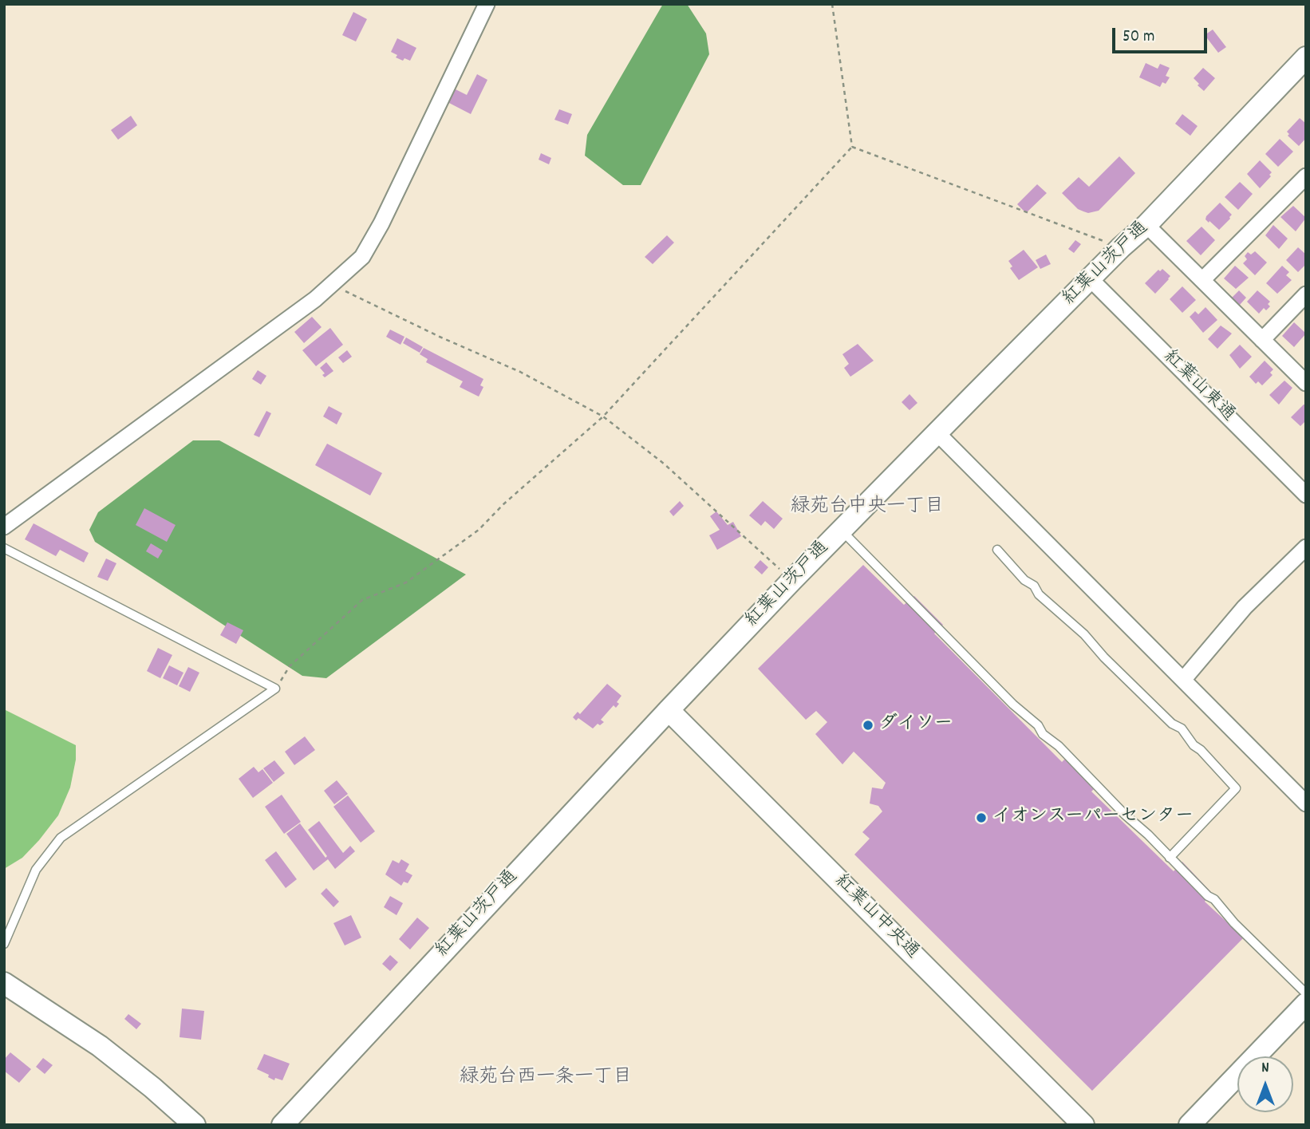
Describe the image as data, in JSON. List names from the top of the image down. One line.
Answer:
{"streets":{"street":["紅葉山茨戸通","紅葉山東通","紅葉山中央通"]},"crossings":[["紅葉山茨戸通","紅葉山東通"],["紅葉山茨戸通","紅葉山中央通"]],"districts":["緑苑台中央一丁目","緑苑台西一条一丁目"],"places":["ダイソー","イオンスーパーセンター"],"scale_bar":"50 m","north":"top"}
